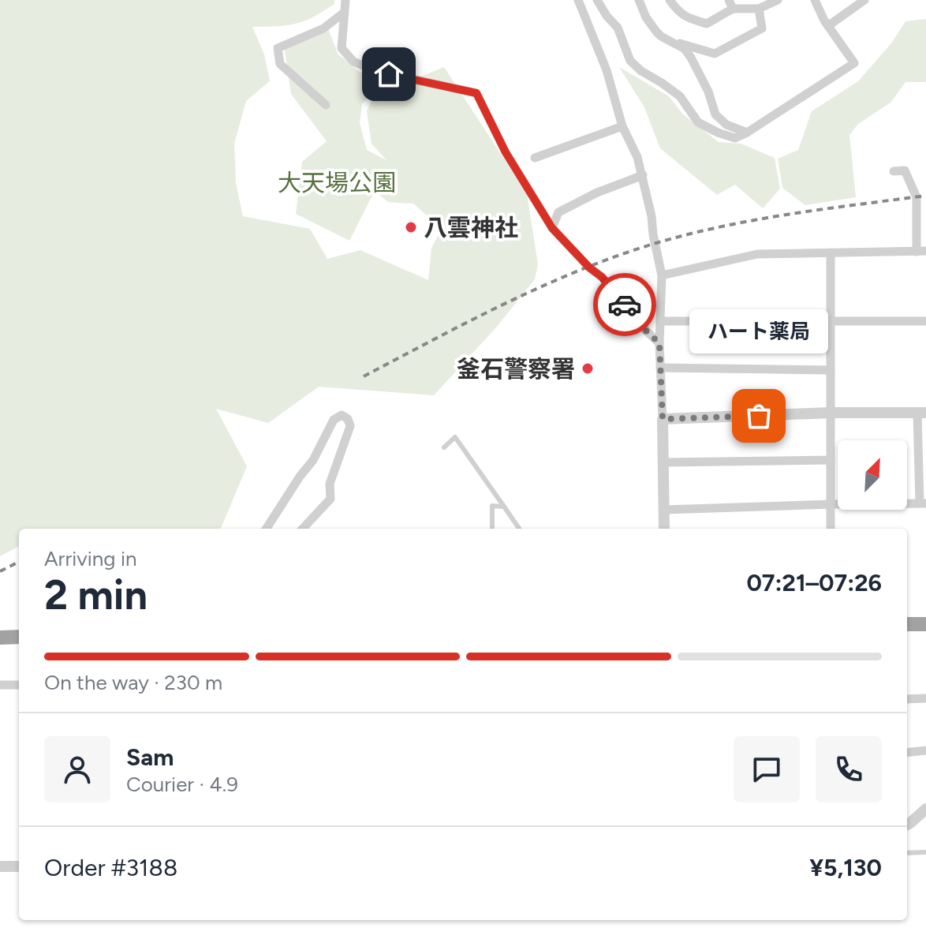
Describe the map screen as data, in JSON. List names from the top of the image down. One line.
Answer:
{"parks":["大天場公園"],"places":["八雲神社","釜石警察署","ハート薬局"],"north":"top right","page":{"bubble":"ハート薬局","heading":["2 min","Arriving in","07:21–07:26"],"panel":["Sam","Courier · 4.9","Order #3188","¥5,130"],"bar":"On the way · 230 m"}}
